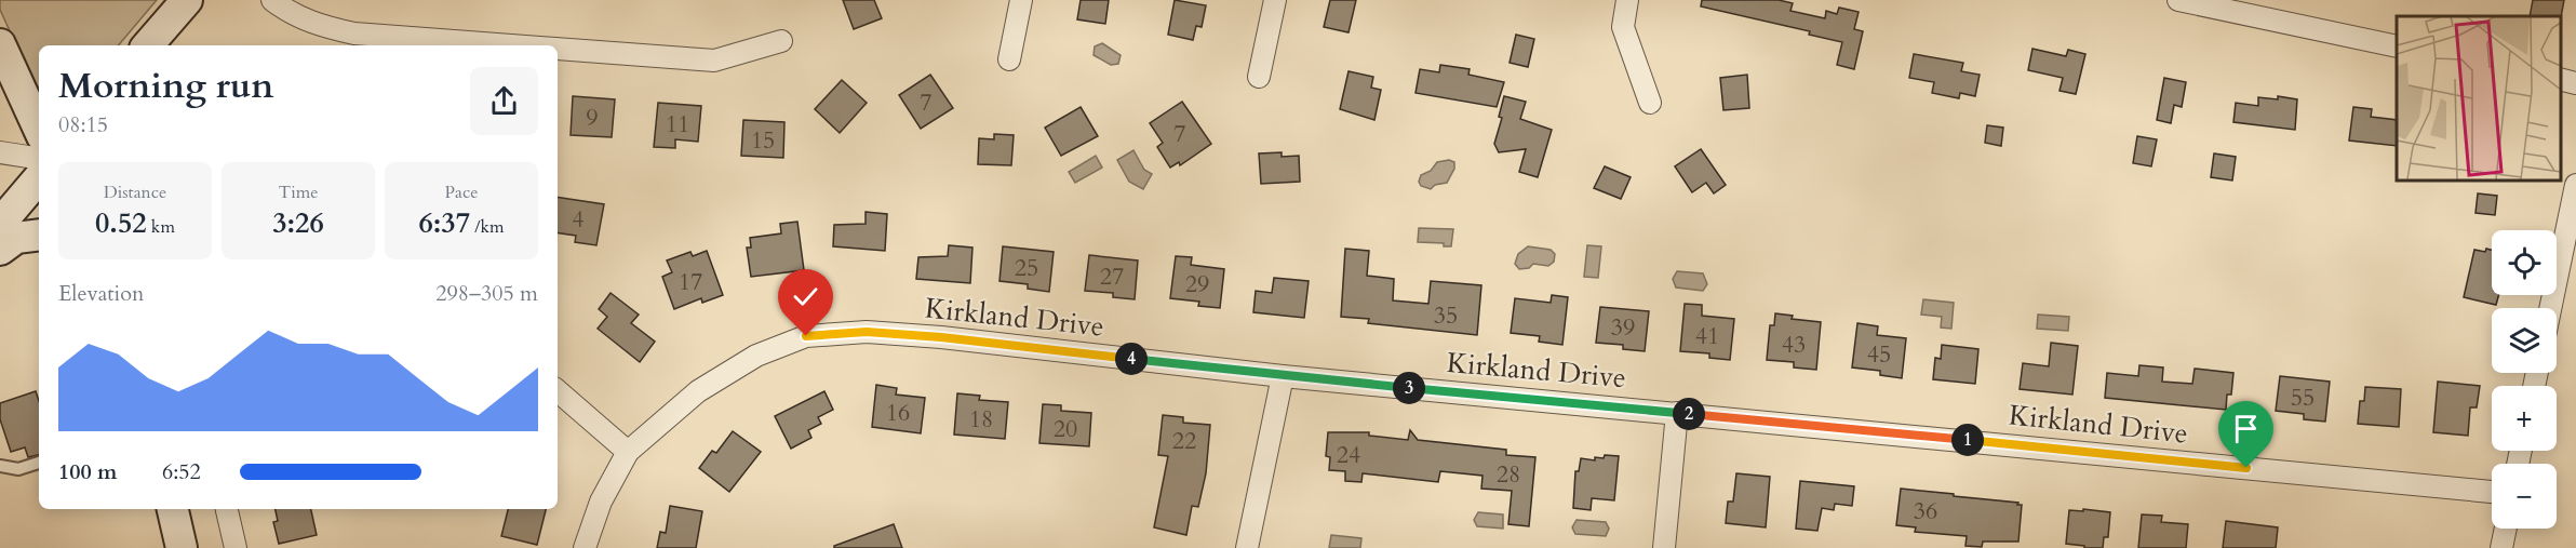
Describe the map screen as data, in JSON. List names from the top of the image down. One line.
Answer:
{"streets":{"street":["Kirkland Drive"]},"house_numbers":["7","9","11","7","15","4","25","27","17","29","35","39","41","43","45","55","16","18","20","22","24","28","36"],"page":{"heading":["Morning run","08:15"],"stats":[["Distance","0.52 km"],["Time","3:26"],["Pace","6:37 /km"]],"map_buttons":["+","−"],"chart":["Elevation","298–305 m"],"pins":["4","3","2","1"],"list":[{"name":"100 m","note":"6:52"}]}}
